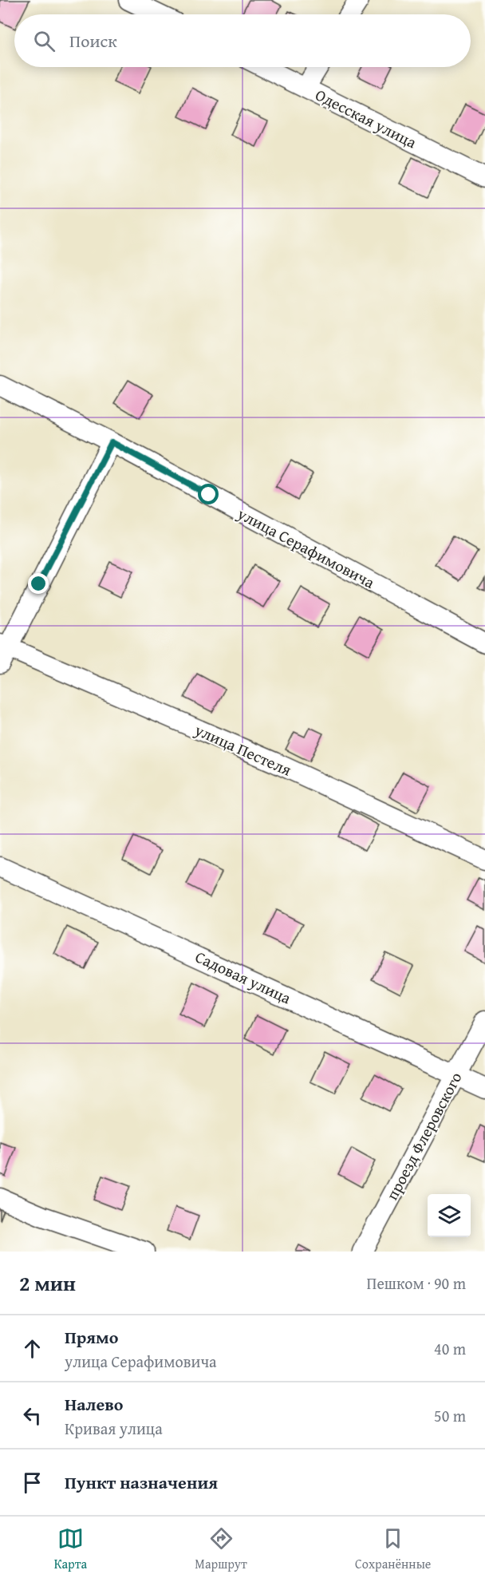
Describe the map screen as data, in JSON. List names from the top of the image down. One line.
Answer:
{"streets":{"street":["Одесская улица","улица Серафимовича","улица Пестеля","Садовая улица","проезд Флеровского"]},"crossings":[["Садовая улица","проезд Флеровского"]],"page":{"search":"Поиск","heading":["2 мин","Пешком · 90 m"],"list":[["Прямо","улица Серафимовича","40 m"],["Налево","Кривая улица","50 m"],"Пункт назначения"],"nav":["Карта","Маршрут","Сохранённые"]}}
